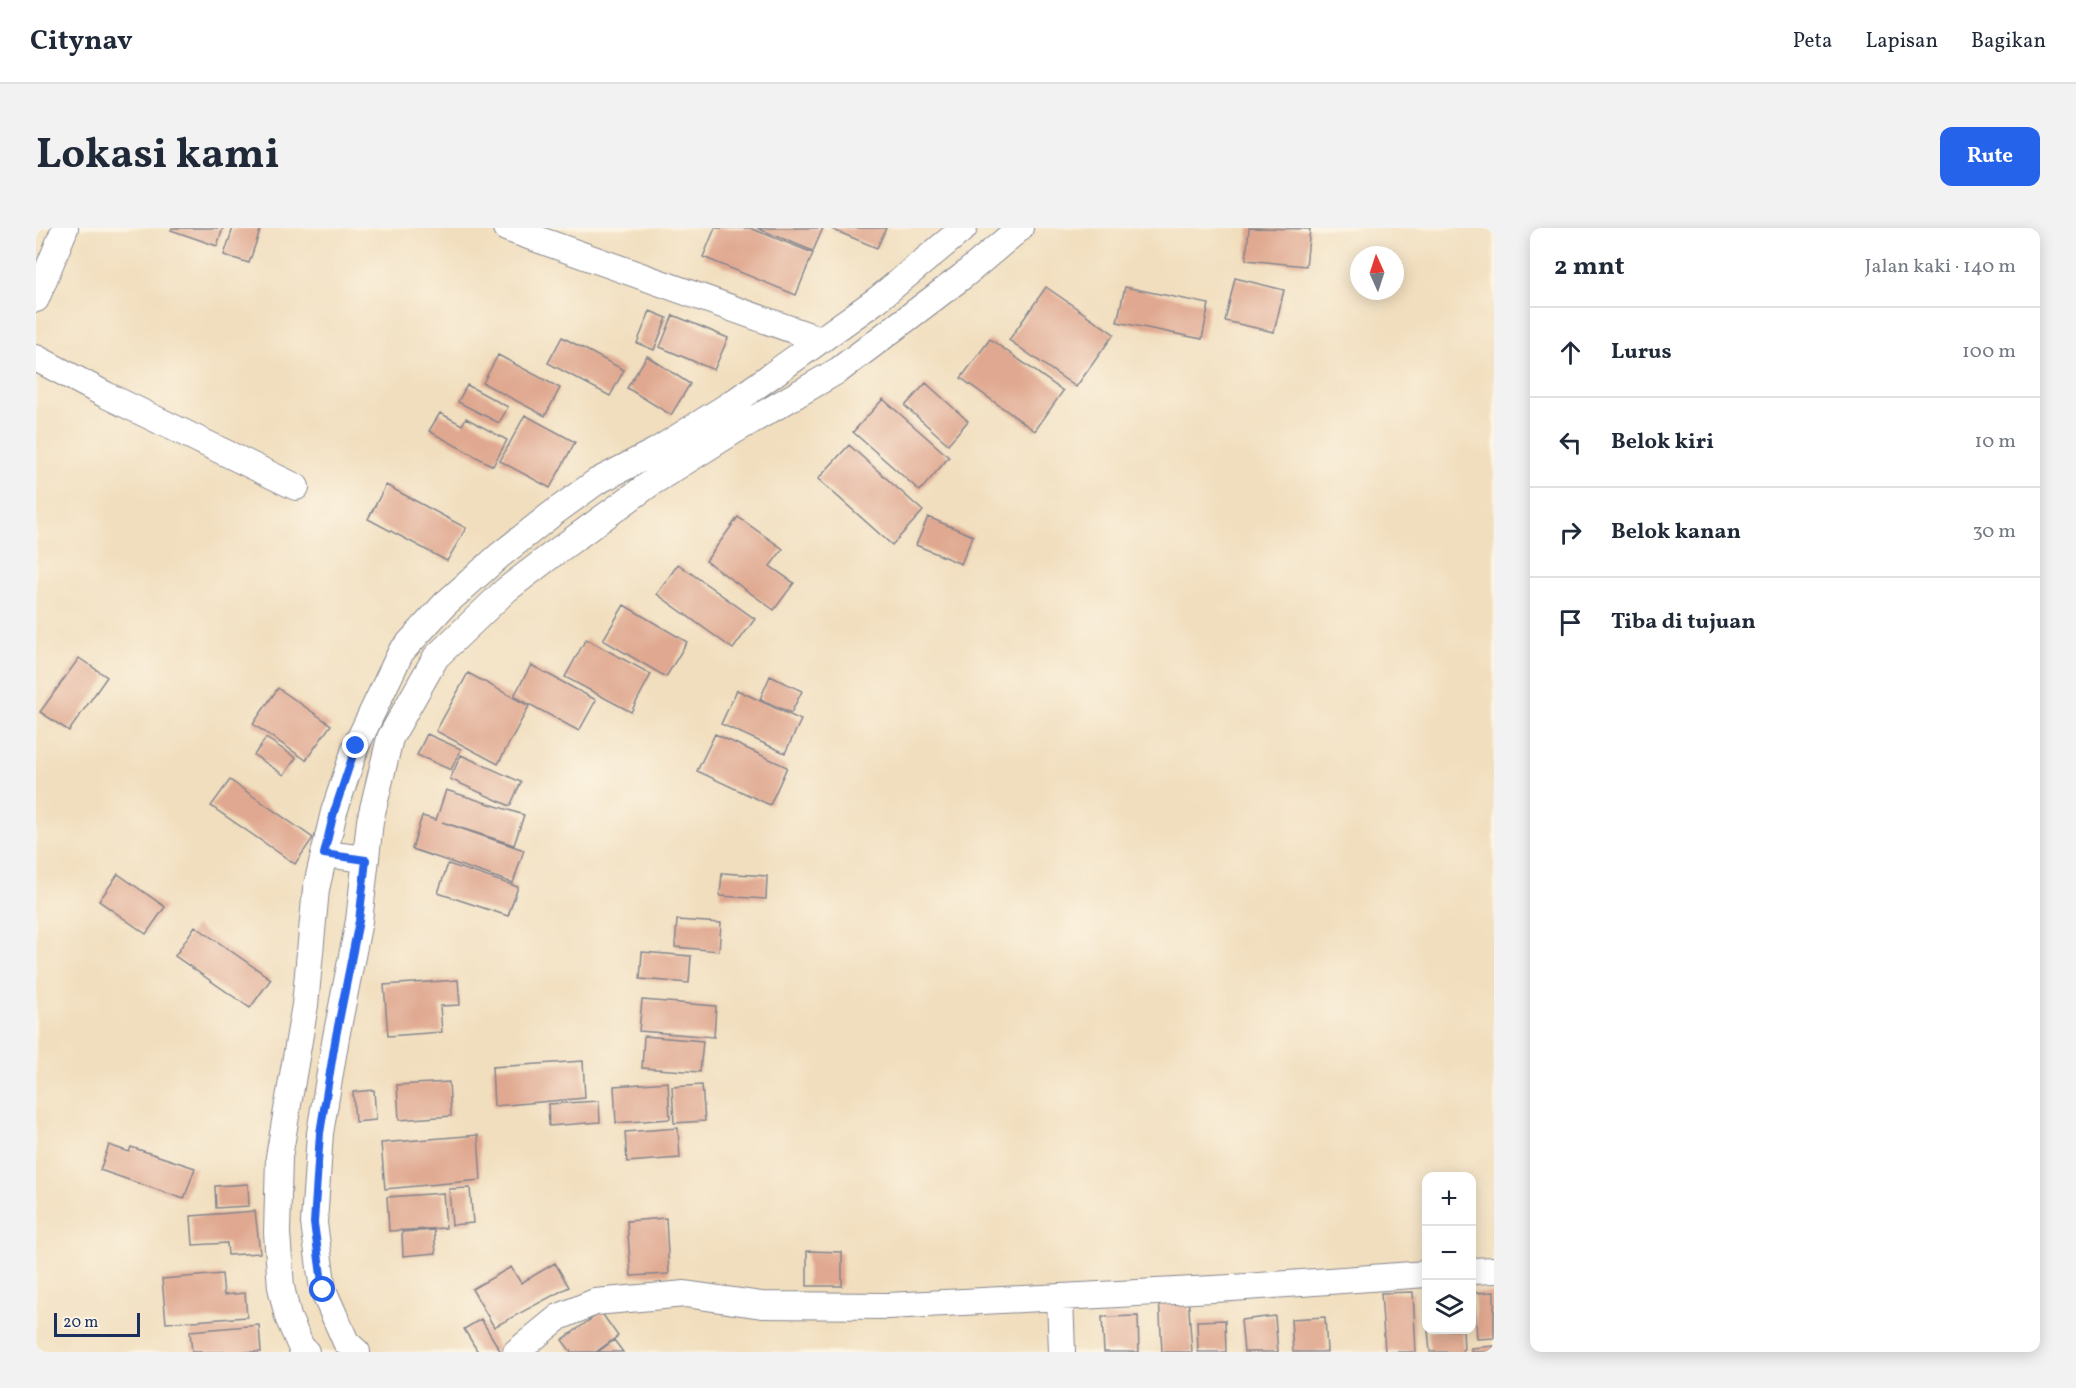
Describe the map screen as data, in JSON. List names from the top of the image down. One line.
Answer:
{"scale_bar":"20 m","north":"top","page":{"header":"Citynav","nav":["Peta","Lapisan","Bagikan"],"title":"Lokasi kami","buttons":"Rute","heading":["2 mnt","Jalan kaki · 140 m"],"list":[["Lurus","100 m"],["Belok kiri","10 m"],["Belok kanan","30 m"],"Tiba di tujuan"],"map_buttons":["+","−"],"scale":"20 m"}}
